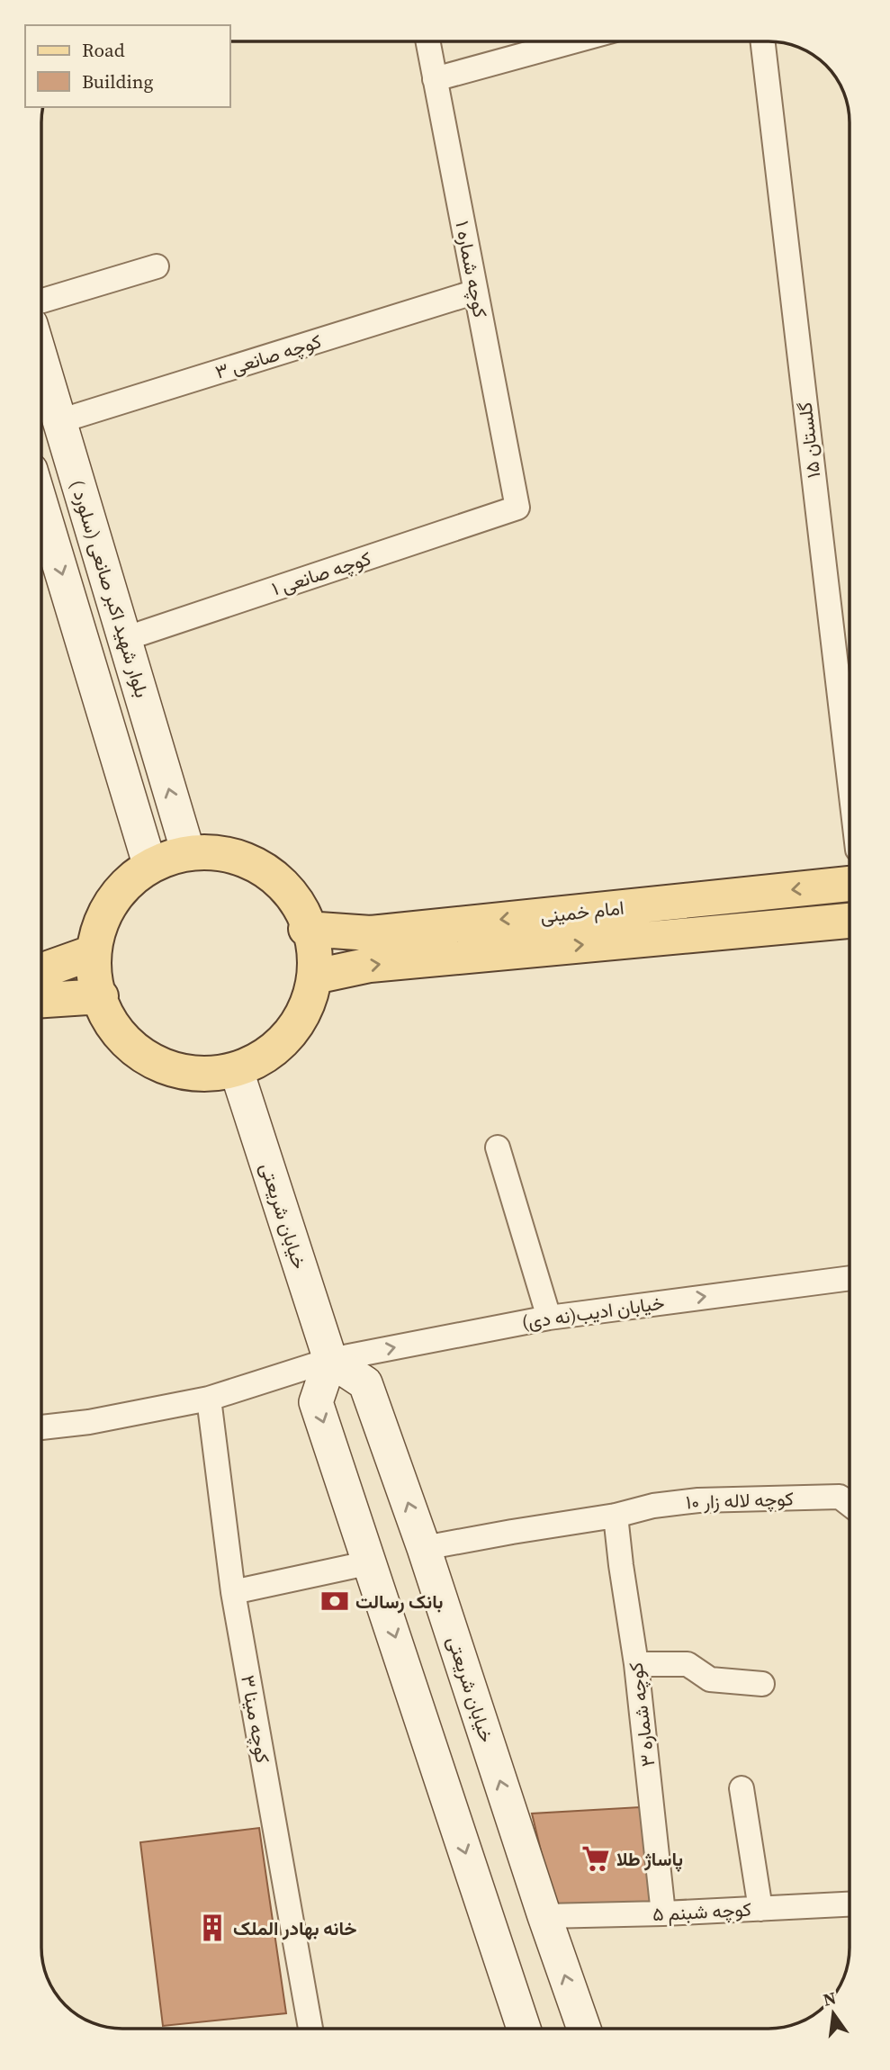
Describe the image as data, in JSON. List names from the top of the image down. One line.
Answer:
{"streets":{"main road":["بلوار شهید اکبر صانعی (سلورد )","امام خمینی","خیابان شریعتی"],"street":["کوچه شماره ۱","کوچه صانعی ۳","گلستان ۱۵","کوچه صانعی ۱","خیابان ادیب(نه دی)","کوچه لاله زار ۱۰","کوچه شماره ۳","کوچه مینا ۳","کوچه شبنم ۵"]},"crossings":[["کوچه شماره ۱","کوچه صانعی ۳"],["کوچه شماره ۱","کوچه صانعی ۱"],["کوچه صانعی ۳","بلوار شهید اکبر صانعی (سلورد )"],["کوچه صانعی ۱","بلوار شهید اکبر صانعی (سلورد )"],["بلوار شهید اکبر صانعی (سلورد )","امام خمینی"],["بلوار شهید اکبر صانعی (سلورد )","خیابان شریعتی"],["امام خمینی","خیابان شریعتی"],["خیابان شریعتی","خیابان ادیب(نه دی)"],["خیابان شریعتی","کوچه لاله زار ۱۰"],["خیابان شریعتی","کوچه شبنم ۵"],["خیابان ادیب(نه دی)","کوچه مینا ۳"],["کوچه لاله زار ۱۰","کوچه شماره ۳"],["کوچه شماره ۳","کوچه شبنم ۵"]],"one_way":["خیابان ادیب(نه دی)"],"places":{"bank":["بانک رسالت"],"supermarket":["پاساژ طلا"],"building":["خانه بهادر الملک"]},"legend":["Road","Building"],"north":"top"}
